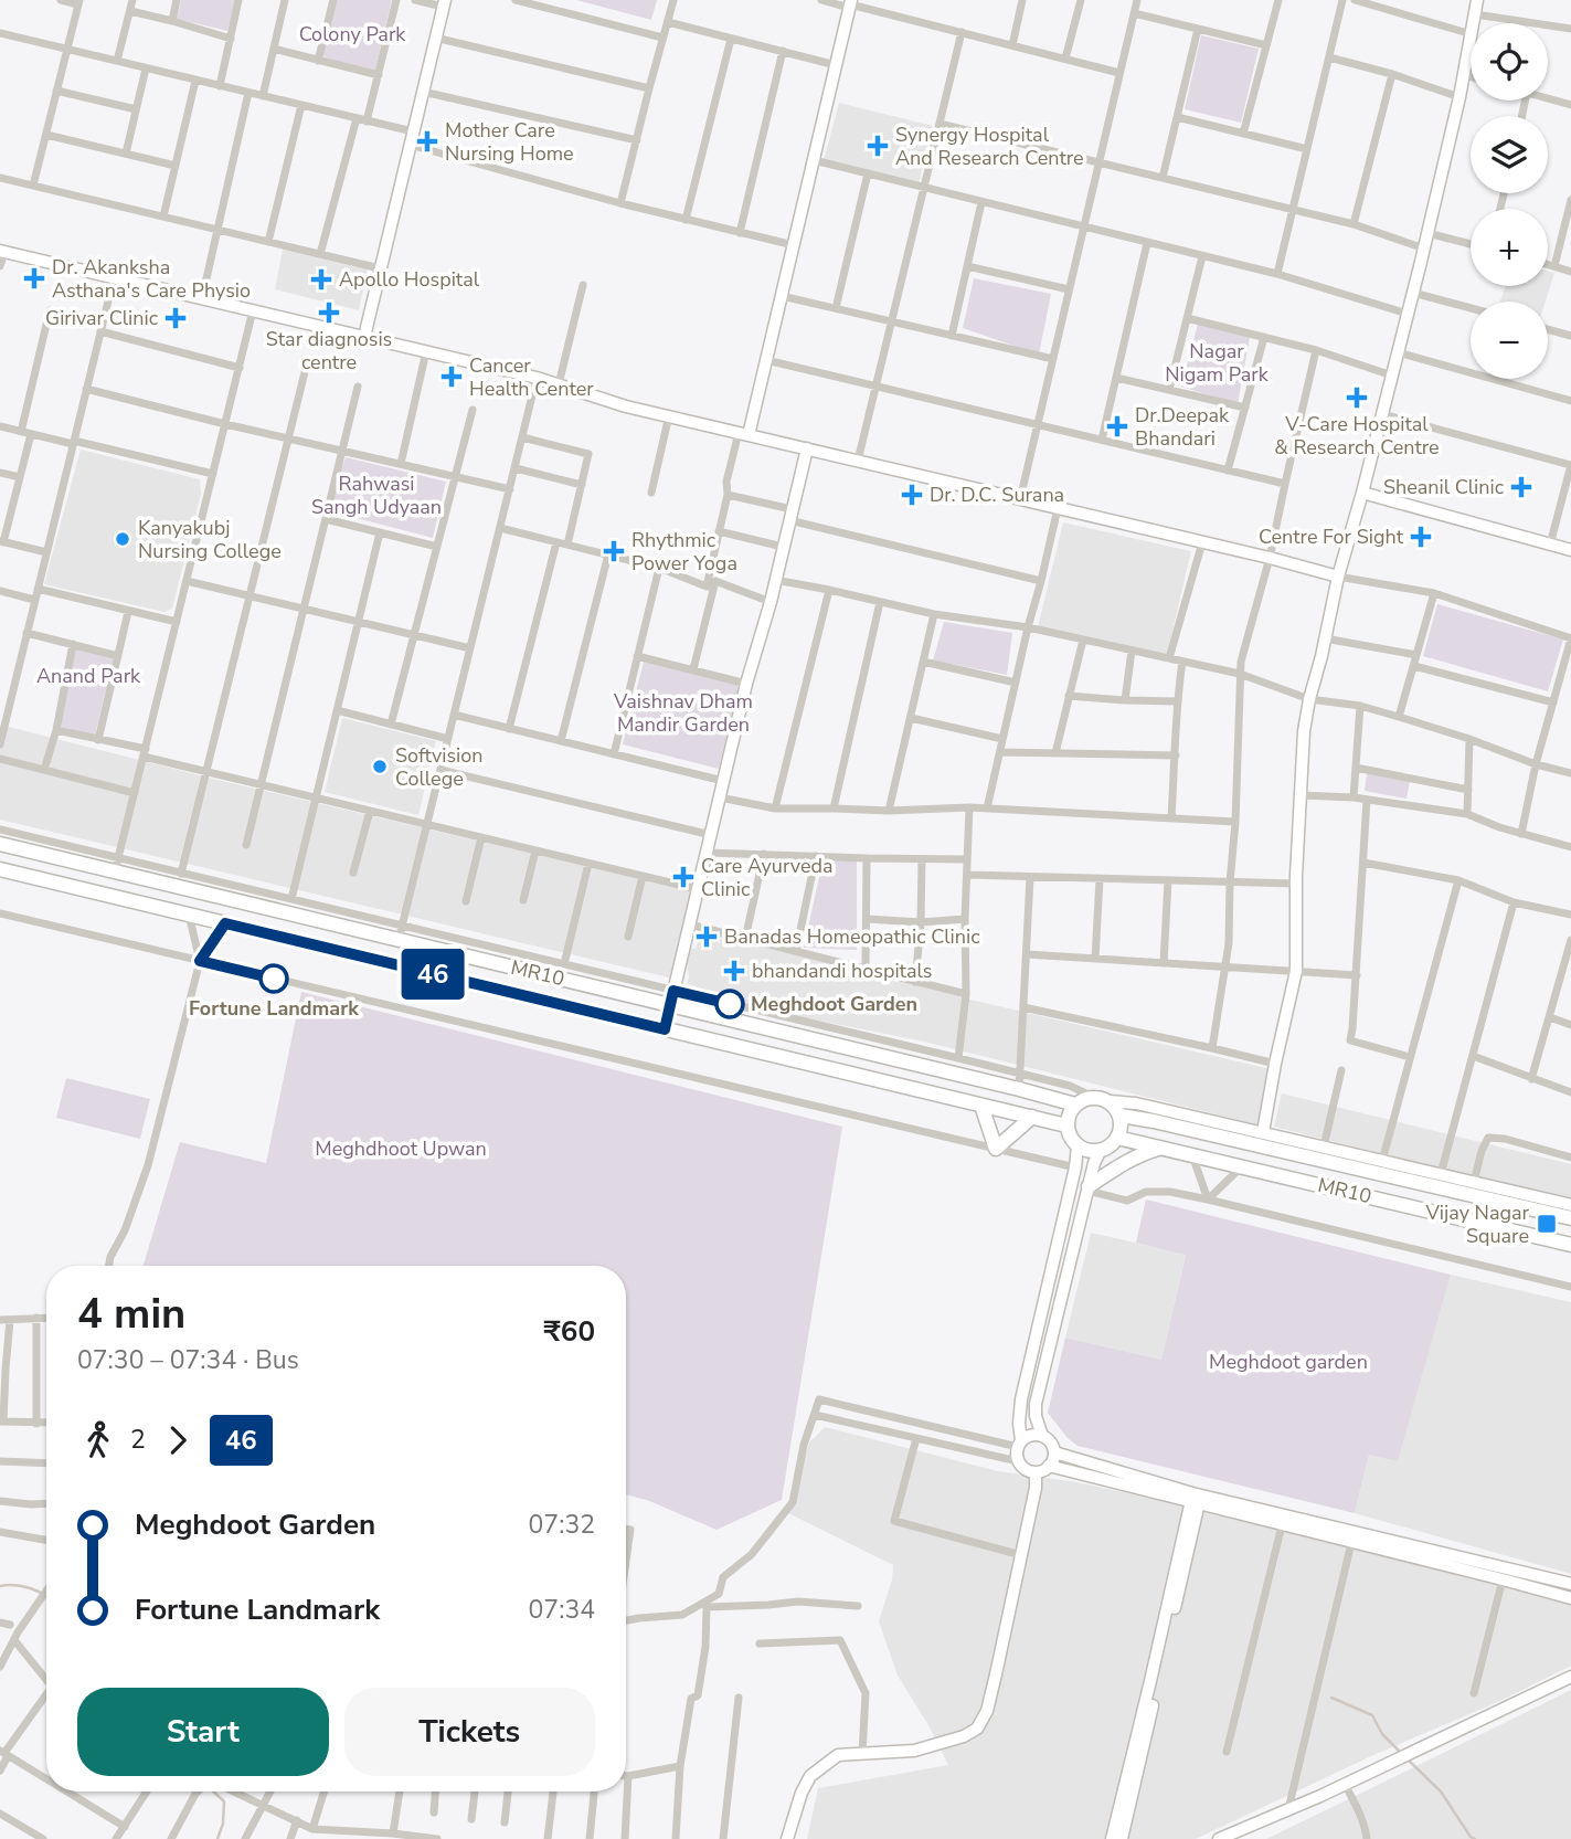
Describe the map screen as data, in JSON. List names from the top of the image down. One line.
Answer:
{"streets":{"main road":["MR10"]},"parks":["Colony Park","Nagar Nigam Park","Rahwasi Sangh Udyaan","Anand Park","Vaishnav Dham Mandir Garden","Meghdhoot Upwan","Meghdoot garden"],"places":{"health":["Mother Care Nursing Home","Synergy Hospital And Research Centre","Dr. Akanksha Asthana's Care Physio","Apollo Hospital","Star diagnosis centre","Girivar Clinic","Cancer Health Center","V-Care Hospital & Research Centre","Dr.Deepak Bhandari","Sheanil Clinic","Dr. D.C. Surana","Centre For Sight","Rhythmic Power Yoga","Care Ayurveda Clinic","Banadas Homeopathic Clinic","bhandandi hospitals"],"other":["Kanyakubj Nursing College","Softvision College","Fortune Landmark","Meghdoot Garden"],"transit":["Vijay Nagar Square"]},"lines":["bus line 46"],"page":{"on_map":"46","map_buttons":["+","−"],"heading":["4 min","07:30 – 07:34 · Bus","₹60"],"legs":["2","46"],"list":[{"name":"Meghdoot Garden","value":"07:32"},{"name":"Fortune Landmark","value":"07:34"}],"buttons":["Start","Tickets"]}}
